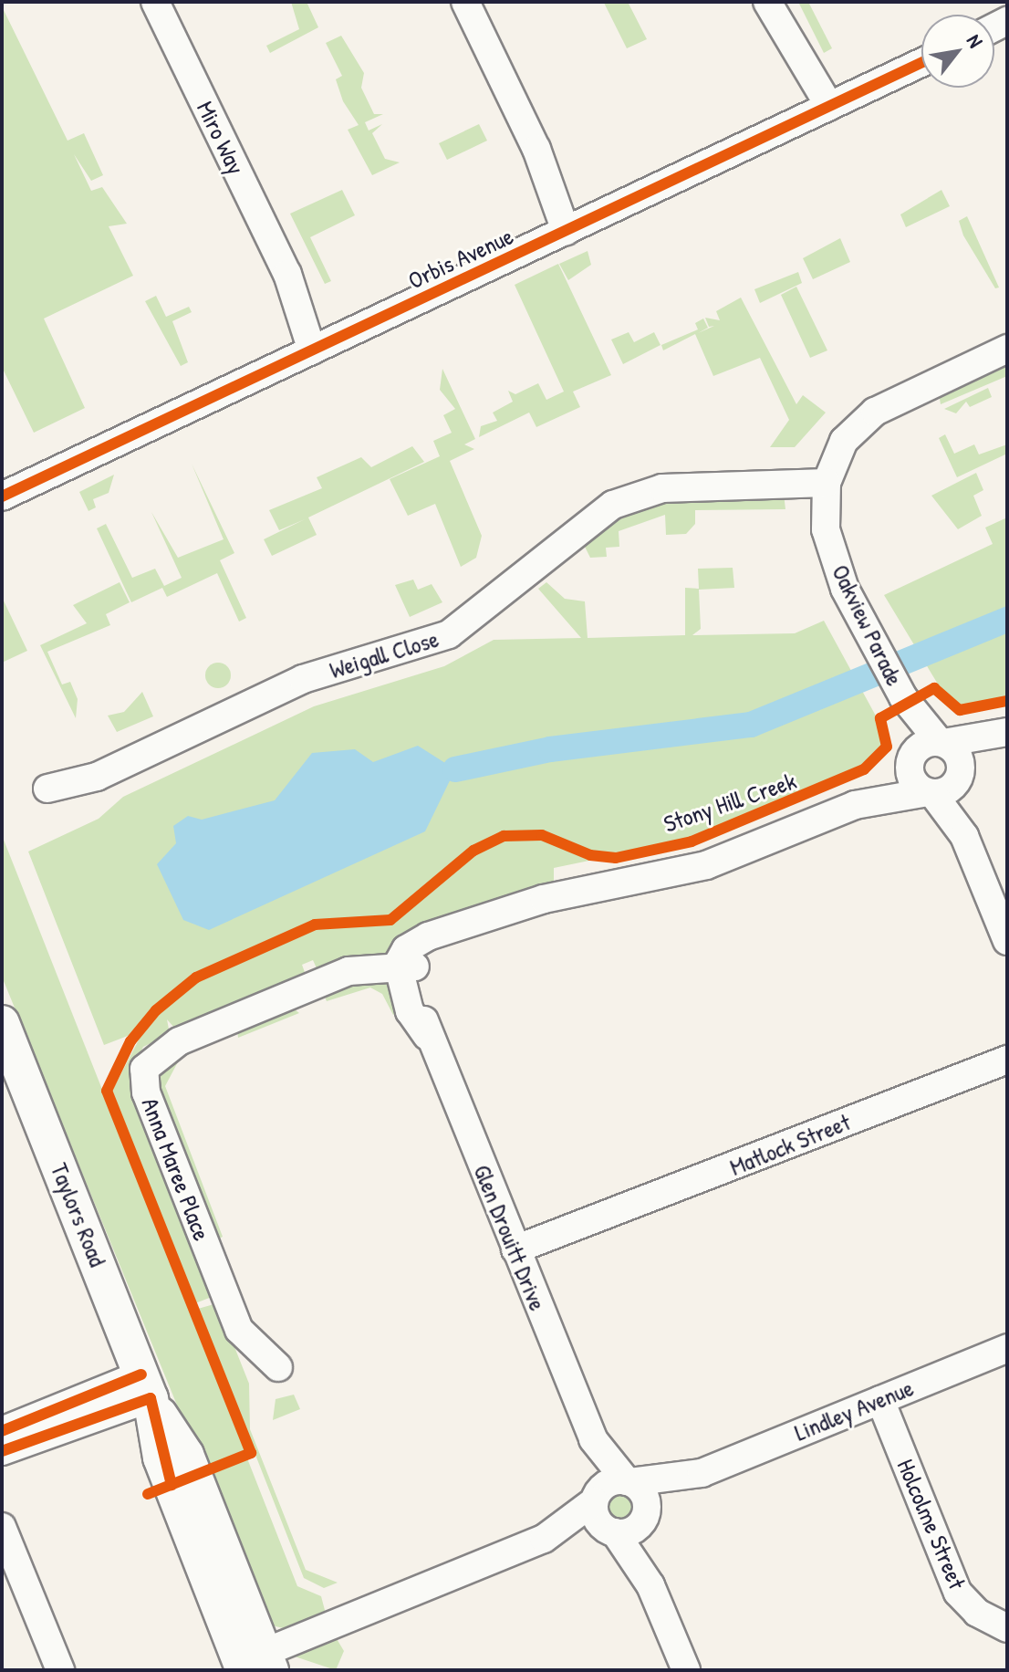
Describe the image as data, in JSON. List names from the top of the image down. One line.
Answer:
{"streets":{"street":["Miro Way","Orbis Avenue","Oakview Parade","Weigall Close","Matlock Street","Anna Maree Place","Taylors Road","Glen Drouitt Drive","Lindley Avenue","Holcolme Street"],"cycle path":["Stony Hill Creek"]},"crossings":[["Miro Way","Orbis Avenue"],["Oakview Parade","Weigall Close"],["Matlock Street","Glen Drouitt Drive"],["Anna Maree Place","Glen Drouitt Drive"],["Glen Drouitt Drive","Lindley Avenue"],["Lindley Avenue","Holcolme Street"]],"north":"top right"}
